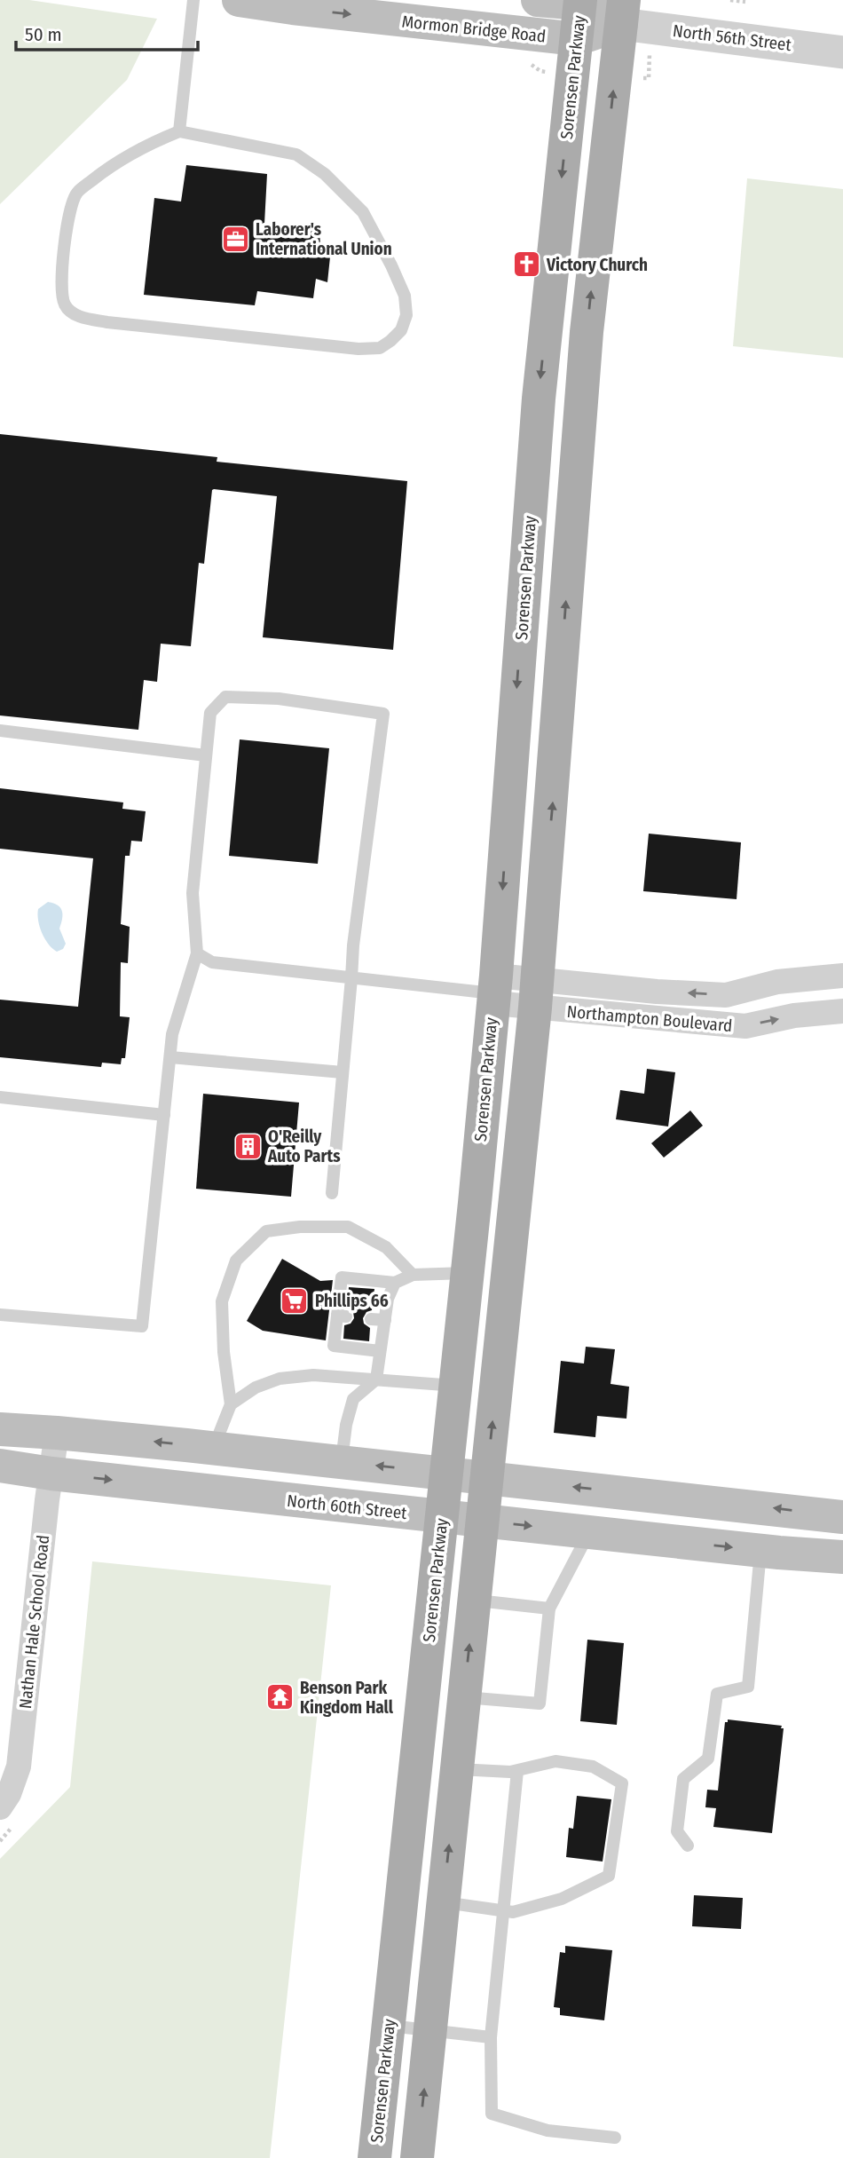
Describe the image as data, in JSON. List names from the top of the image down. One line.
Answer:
{"streets":{"main road":["Mormon Bridge Road","Sorensen Parkway","North 60th Street"],"street":["North 56th Street","Northampton Boulevard","Nathan Hale School Road"]},"crossings":[["Mormon Bridge Road","North 56th Street"],["Mormon Bridge Road","Sorensen Parkway"],["Sorensen Parkway","Northampton Boulevard"],["Sorensen Parkway","North 60th Street"],["North 60th Street","Nathan Hale School Road"]],"places":{"office":["Laborer's International Union"],"church":["Victory Church"],"building":["O'Reilly Auto Parts"],"supermarket":["Phillips 66"],"temple":["Benson Park Kingdom Hall"]},"scale_bar":"50 m"}
